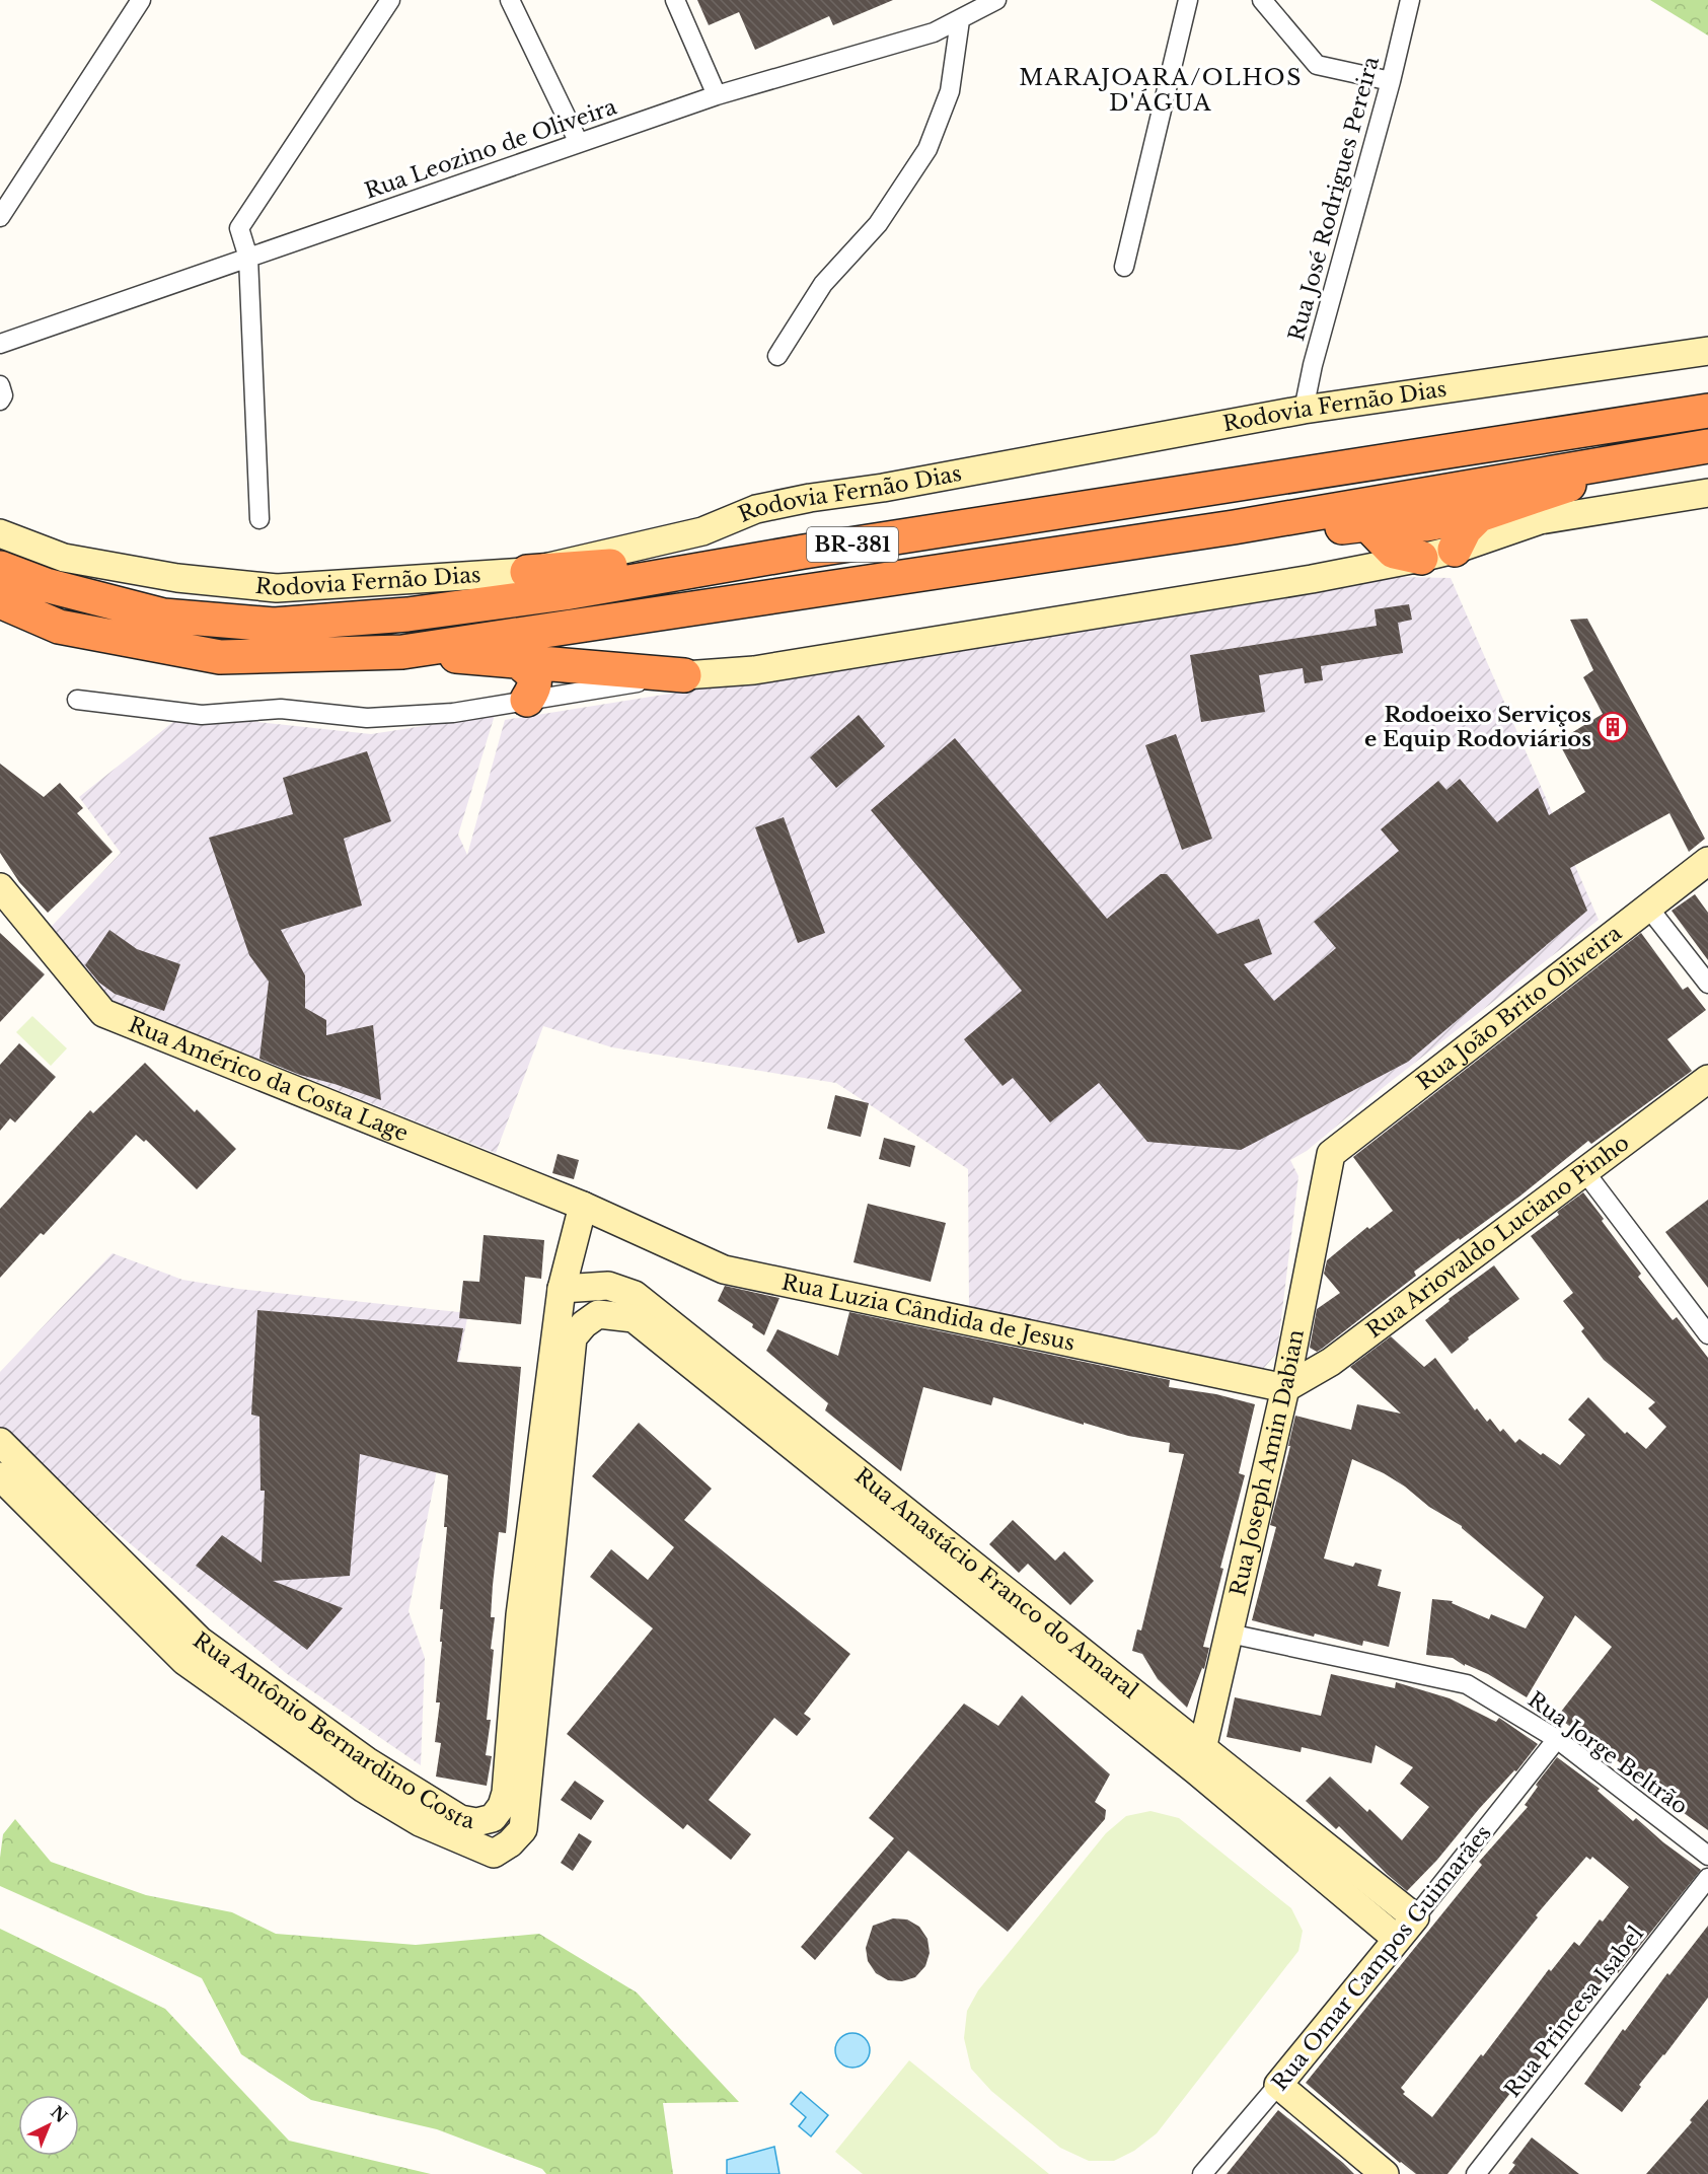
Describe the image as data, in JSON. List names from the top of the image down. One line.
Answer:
{"streets":{"highway":["Rodovia Fernão Dias","BR-381"],"street":["Rua Leozino de Oliveira","Rua José Rodrigues Pereira","Rua João Brito Oliveira","Rua Américo da Costa Lage","Rua Ariovaldo Luciano Pinho","Rua Luzia Cândida de Jesus","Rua Joseph Amin Dabian","Rua Anastácio Franco do Amaral","Rua Antônio Bernardino Costa","Rua Jorge Beltrão","Rua Omar Campos Guimarães","Rua Princesa Isabel"]},"crossings":[["Rua José Rodrigues Pereira","Rodovia Fernão Dias"],["Rua João Brito Oliveira","Rua Joseph Amin Dabian"],["Rua Américo da Costa Lage","Rua Luzia Cândida de Jesus"],["Rua Américo da Costa Lage","Rua Antônio Bernardino Costa"],["Rua Ariovaldo Luciano Pinho","Rua Luzia Cândida de Jesus"],["Rua Ariovaldo Luciano Pinho","Rua Joseph Amin Dabian"],["Rua Luzia Cândida de Jesus","Rua Joseph Amin Dabian"],["Rua Luzia Cândida de Jesus","Rua Antônio Bernardino Costa"],["Rua Joseph Amin Dabian","Rua Anastácio Franco do Amaral"],["Rua Joseph Amin Dabian","Rua Jorge Beltrão"],["Rua Anastácio Franco do Amaral","Rua Antônio Bernardino Costa"],["Rua Anastácio Franco do Amaral","Rua Omar Campos Guimarães"],["Rua Jorge Beltrão","Rua Omar Campos Guimarães"]],"districts":["MARAJOARA/OLHOS D'ÁGUA"],"places":{"building":["Rodoeixo Serviços e Equip Rodoviários"]},"north":"top right"}
